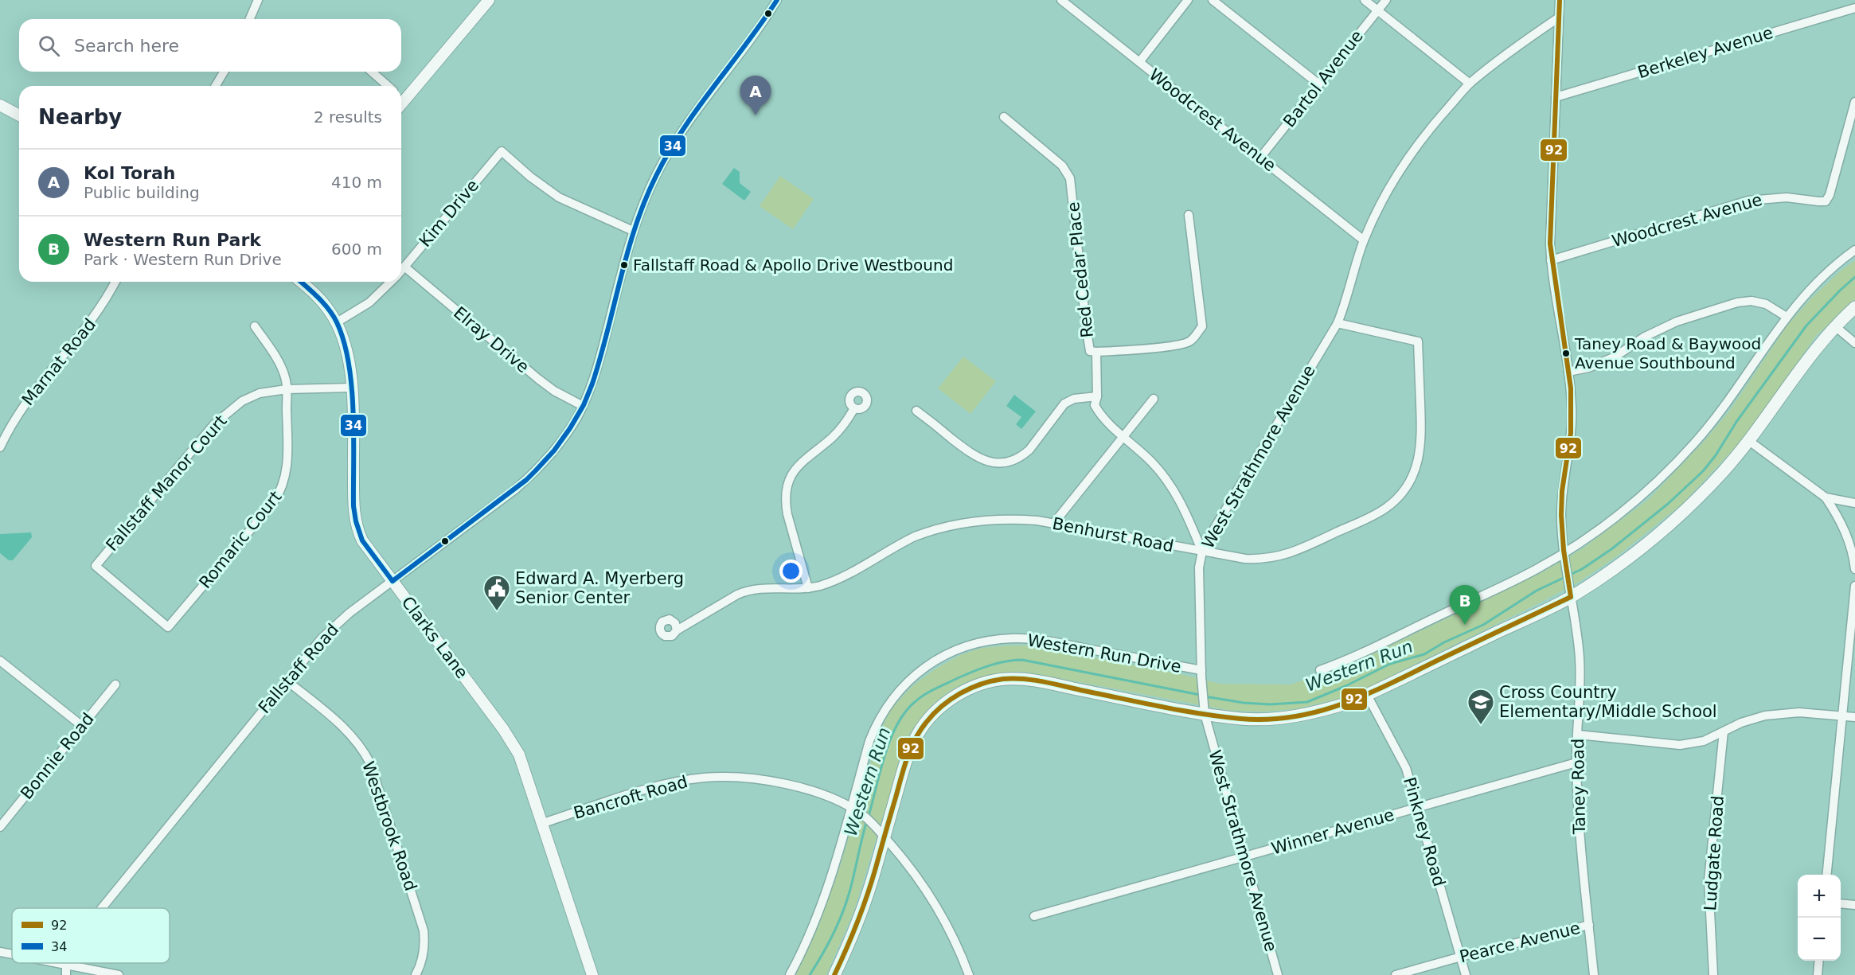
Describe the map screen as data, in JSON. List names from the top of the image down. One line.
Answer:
{"streets":{"street":["Berkeley Avenue","Bartol Avenue","Woodcrest Avenue","Kim Drive","Red Cedar Place","Elray Drive","Marnat Road","West Strathmore Avenue","Fallstaff Manor Court","Benhurst Road","Romaric Court","Clarks Lane","Western Run Drive","Fallstaff Road","Bonnie Road","Taney Road","Bancroft Road","Westbrook Road","Winner Avenue","Pinkney Road","Ludgate Road","Pearce Avenue"]},"crossings":[["Berkeley Avenue","Taney Road"],["Bartol Avenue","Woodcrest Avenue"],["Woodcrest Avenue","West Strathmore Avenue"],["Woodcrest Avenue","Taney Road"],["Kim Drive","Elray Drive"],["Kim Drive","Clarks Lane"],["Kim Drive","Fallstaff Road"],["Red Cedar Place","West Strathmore Avenue"],["Red Cedar Place","Benhurst Road"],["Elray Drive","Fallstaff Road"],["West Strathmore Avenue","Benhurst Road"],["West Strathmore Avenue","Western Run Drive"],["West Strathmore Avenue","Taney Road"],["West Strathmore Avenue","Winner Avenue"],["Fallstaff Manor Court","Romaric Court"],["Fallstaff Manor Court","Clarks Lane"],["Clarks Lane","Fallstaff Road"],["Clarks Lane","Bancroft Road"],["Western Run Drive","Bancroft Road"],["Fallstaff Road","Westbrook Road"],["Taney Road","Winner Avenue"],["Taney Road","Pearce Avenue"],["Winner Avenue","Pinkney Road"],["Pinkney Road","Pearce Avenue"]],"water":["Western Run"],"places":{"other":["Fallstaff Road & Apollo Drive Westbound","Taney Road & Baywood Avenue Southbound"],"public building":["Edward A. Myerberg Senior Center"],"school or university":["Cross Country Elementary/Middle School"]},"lines":["transit line 92","transit line 34"],"legend":["92","34"],"page":{"search":"Search here","pins":["A","B"],"heading":["Nearby","2 results"],"list":[{"mark":"A","name":"Kol Torah","note":"Public building","value":"410 m"},{"mark":"B","name":"Western Run Park","note":"Park · Western Run Drive","value":"600 m"}],"map_buttons":["+","−"]}}
